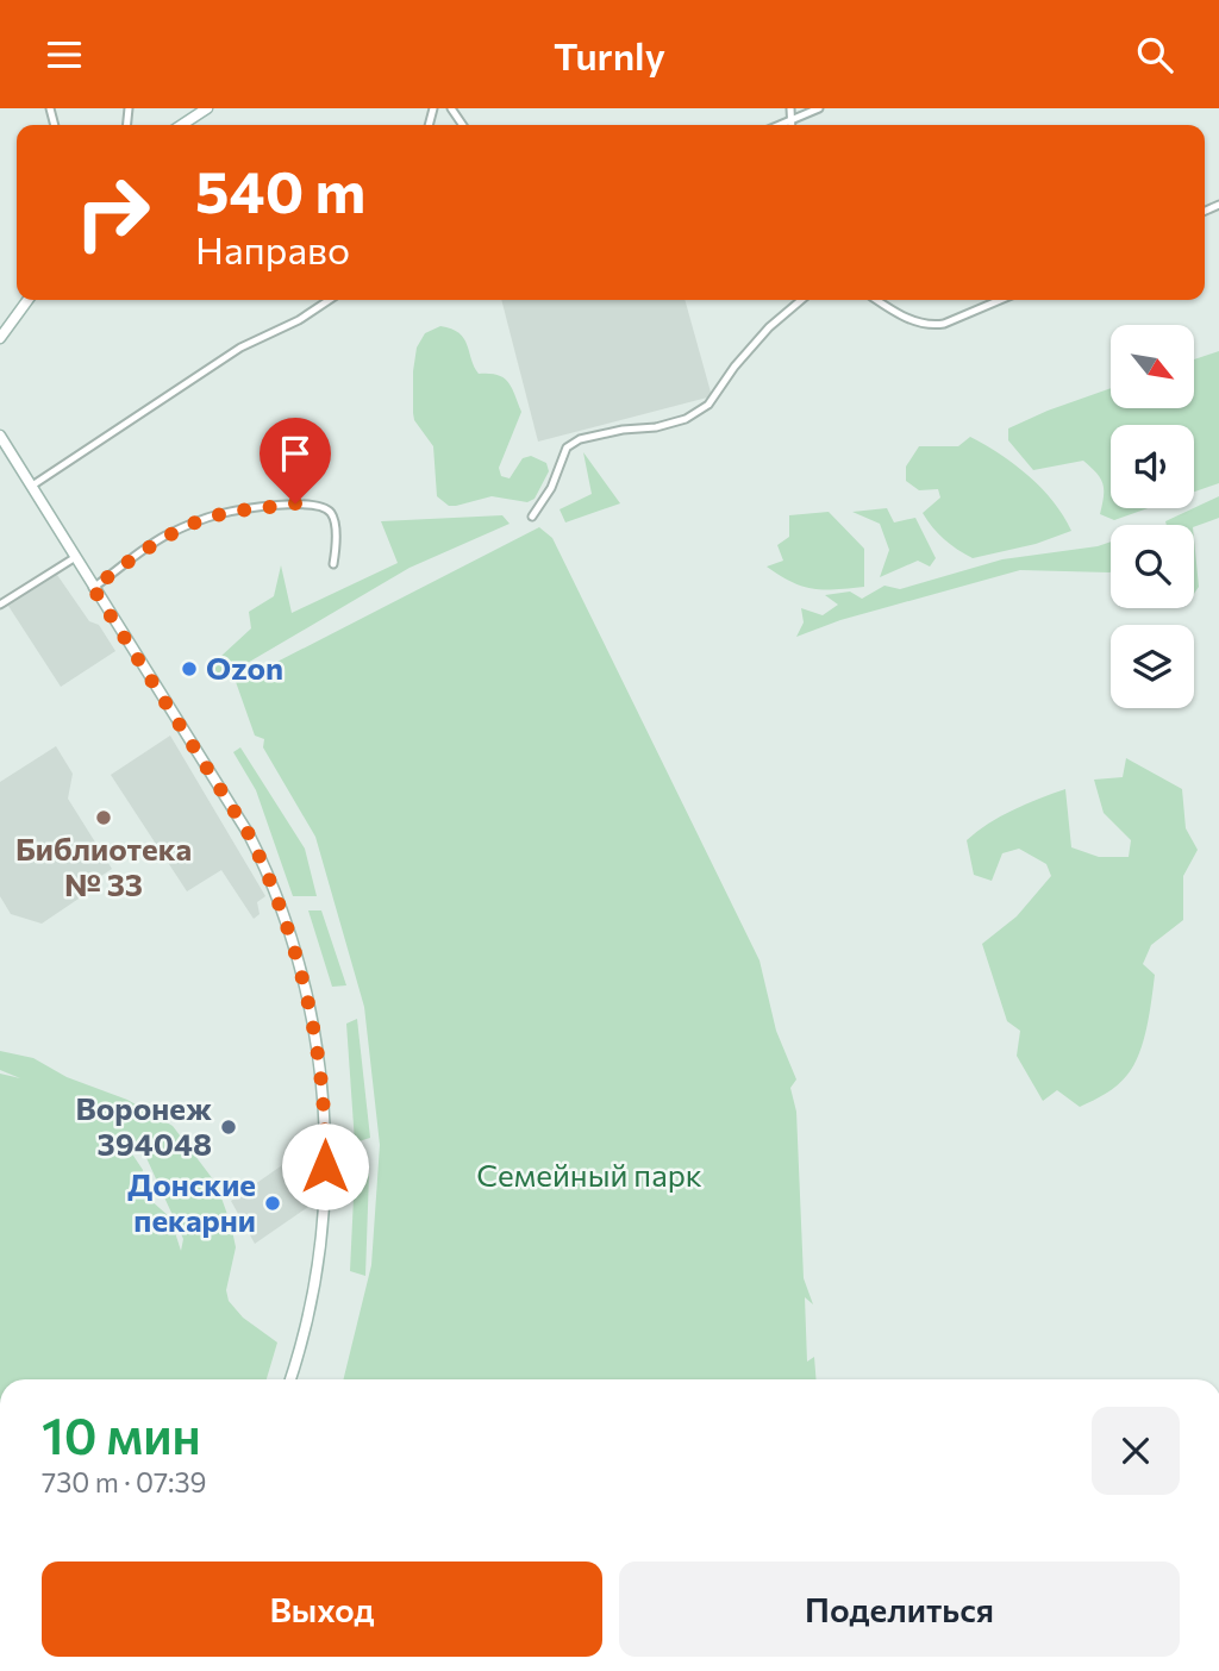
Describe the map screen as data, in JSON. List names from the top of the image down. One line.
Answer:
{"parks":["Семейный парк"],"places":["Ozon","Библиотека № 33","Воронеж 394048","Донские пекарни"],"north":"bottom right","page":{"header":"Turnly","turn":["540 m","Направо"],"heading":["10 мин","730 m · 07:39"],"buttons":["Выход","Поделиться"]}}
